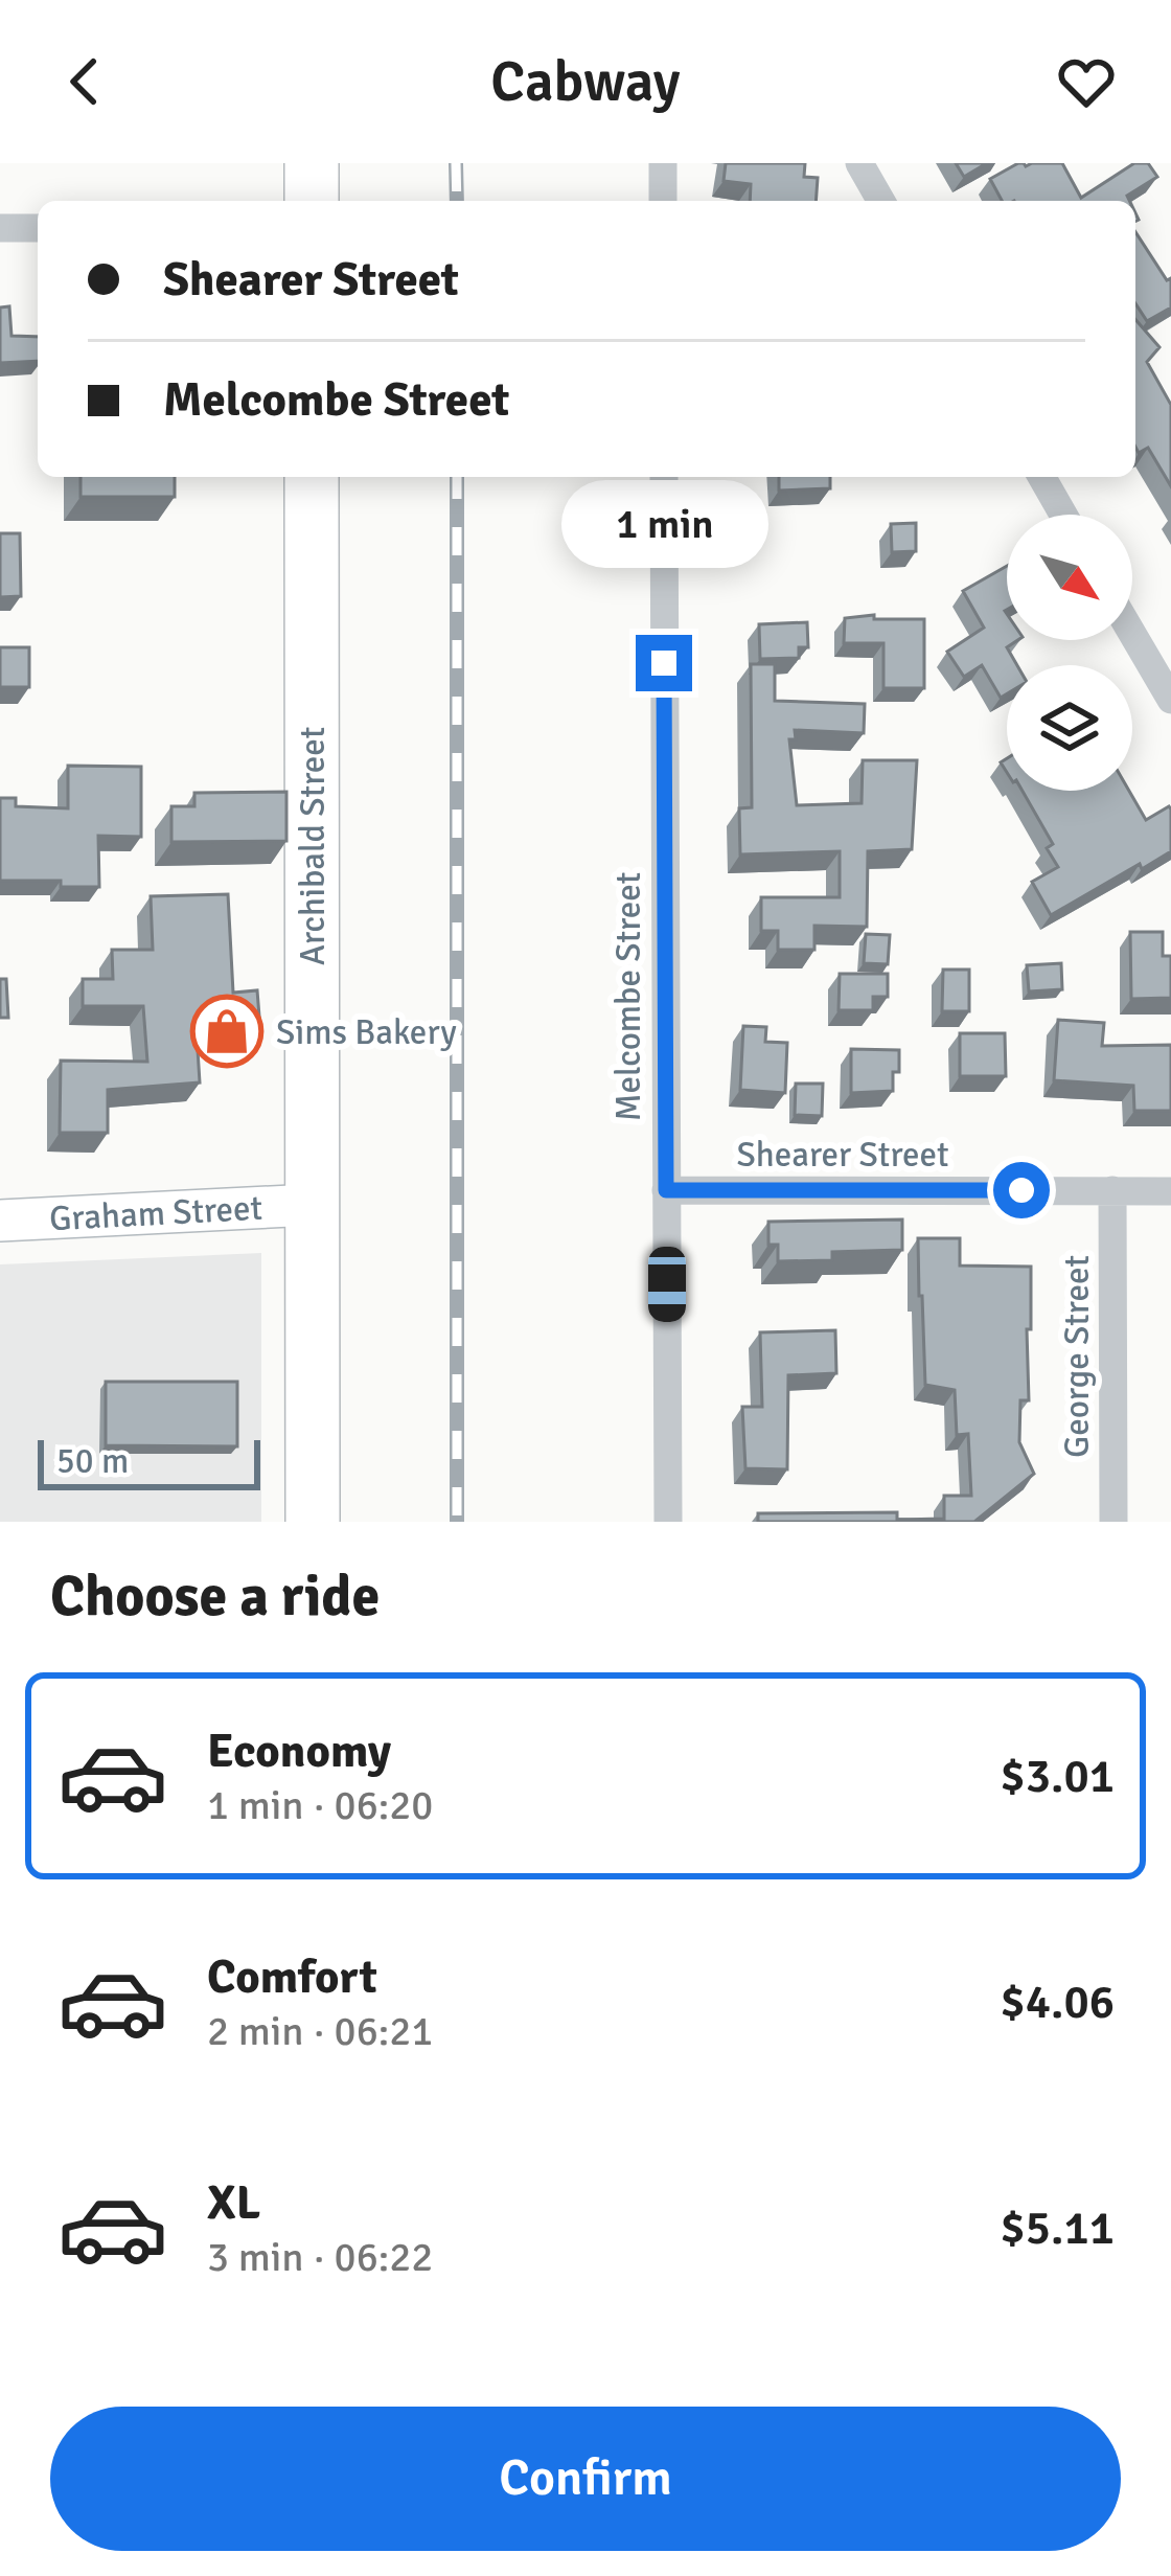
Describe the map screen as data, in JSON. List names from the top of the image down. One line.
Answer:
{"streets":{"highway":["Archibald Street"],"street":["Melcombe Street","Shearer Street","Graham Street","George Street"]},"crossings":[["Archibald Street","Graham Street"],["Melcombe Street","Shearer Street"],["Shearer Street","George Street"]],"places":{"shop":["Sims Bakery"]},"scale_bar":"50 m","north":"bottom right","page":{"header":"Cabway","banner":["Shearer Street","Melcombe Street"],"bubble":"1 min","scale":"50 m","heading":"Choose a ride","list":[{"name":"Economy","note":"1 min · 06:20","value":"$3.01"},{"name":"Comfort","note":"2 min · 06:21","value":"$4.06"},{"name":"XL","note":"3 min · 06:22","value":"$5.11"}],"buttons":"Confirm"}}
